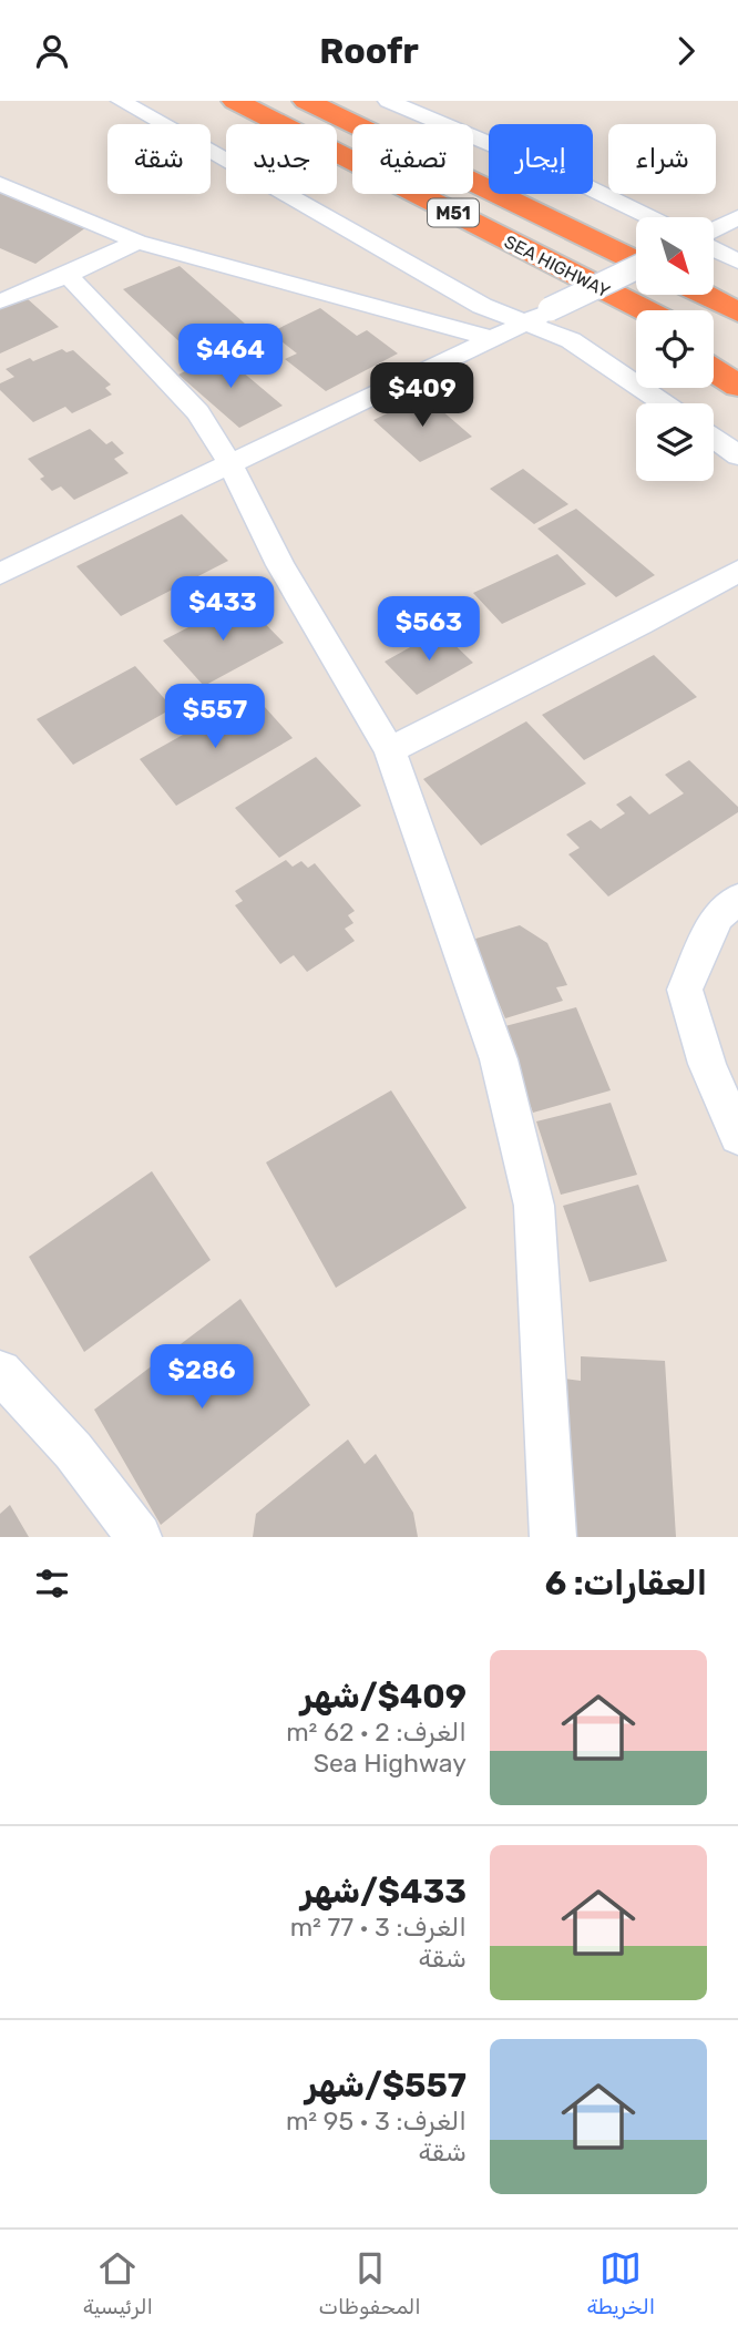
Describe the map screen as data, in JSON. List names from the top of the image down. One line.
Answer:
{"streets":{"highway":["M51","SEA HIGHWAY"]},"north":"bottom right","page":{"header":"Roofr","chip":["شراء","إيجار","تصفية","جديد","شقة"],"price":["$464","$409","$433","$563","$557","$286"],"heading":"العقارات: 6","list":[{"name":"$409/شهر","note":"الغرف: 2 · 62 m² · Sea Highway"},{"name":"$433/شهر","note":"الغرف: 3 · 77 m² · شقة"},{"name":"$557/شهر","note":"الغرف: 3 · 95 m² · شقة"}],"tabs":["الخريطة","المحفوظات","الرئيسية"]}}
